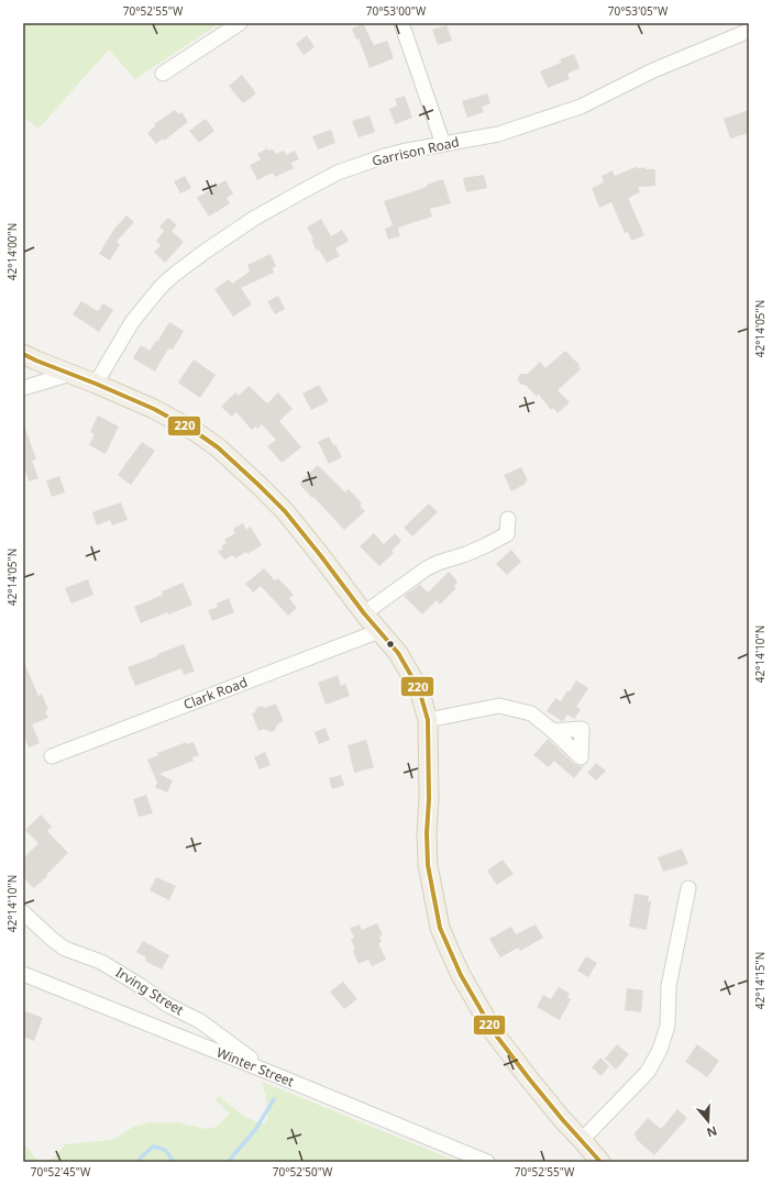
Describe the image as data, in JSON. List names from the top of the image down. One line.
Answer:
{"streets":{"street":["Garrison Road","Clark Road","Irving Street","Winter Street"]},"crossings":[["Irving Street","Winter Street"]],"lines":["transit line 220"],"north":"bottom","coordinates":["70°52'55\"W","70°53'00\"W","70°53'05\"W","42°14'00\"N","42°14'05\"N","42°14'10\"N","42°14'15\"N","70°52'45\"W","70°52'50\"W"]}
